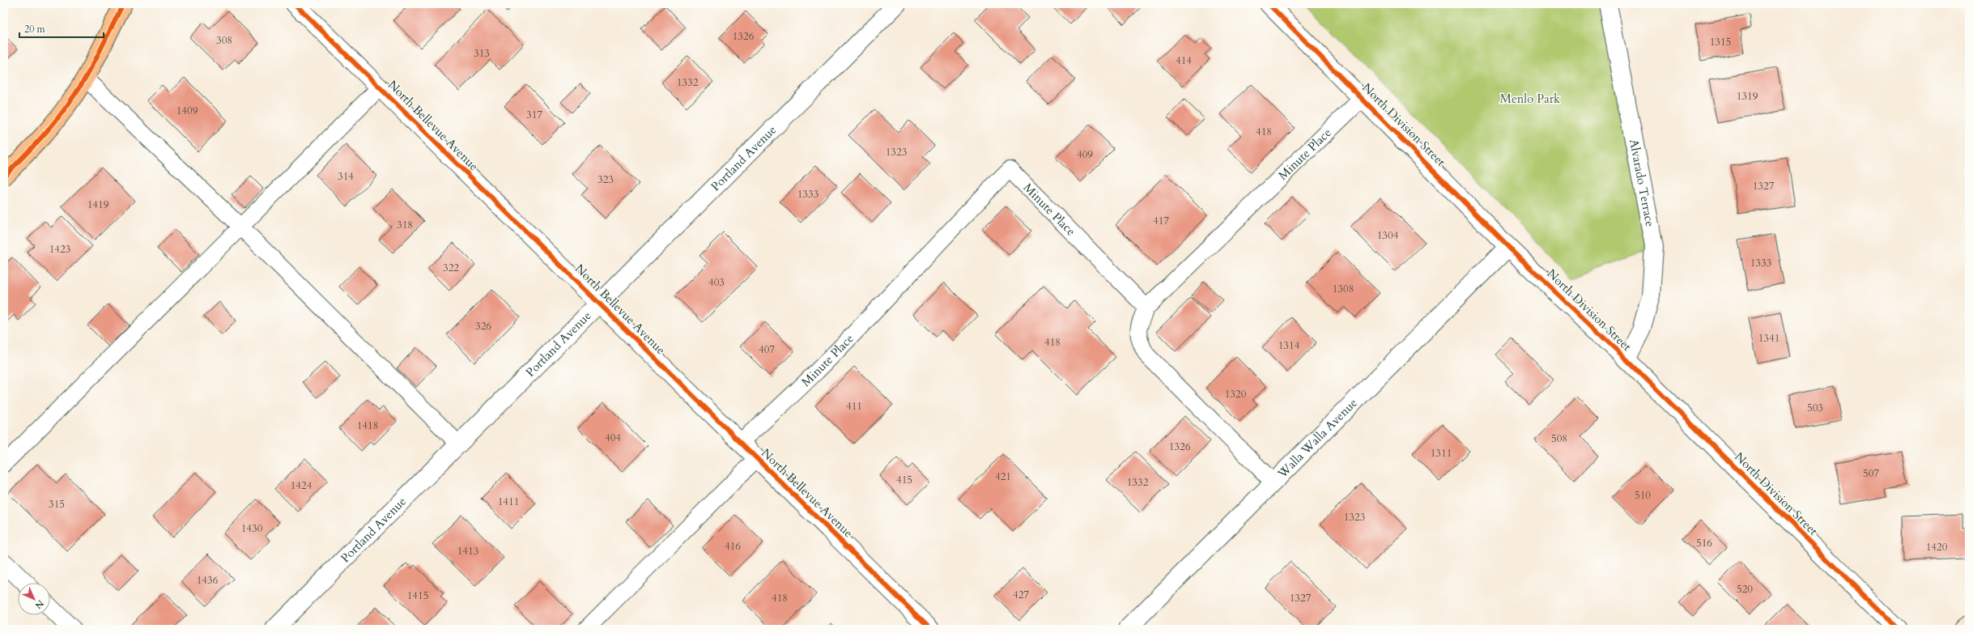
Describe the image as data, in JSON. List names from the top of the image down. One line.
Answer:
{"streets":{"street":["North Division Street","North Bellevue Avenue","Portland Avenue","Alvarado Terrace","Walla Walla Avenue"],"lane":["Minute Place"]},"crossings":[["North Division Street","Minute Place"],["North Division Street","Alvarado Terrace"],["North Division Street","Walla Walla Avenue"],["North Bellevue Avenue","Minute Place"],["North Bellevue Avenue","Portland Avenue"]],"parks":["Menlo Park"],"house_numbers":["1326","308","1315","313","414","1332","1319","1409","317","418","1323","409","314","323","1327","1333","1419","417","318","1304","1423","1333","322","403","1308","326","1341","418","1314","407","1320","411","503","1418","404","508","1326","1311","507","421","415","1332","1424","510","1411","315","1323","1430","516","416","1420","1413","1436","520","427","1415","418","1327"],"scale_bar":"20 m","north":"bottom right"}
